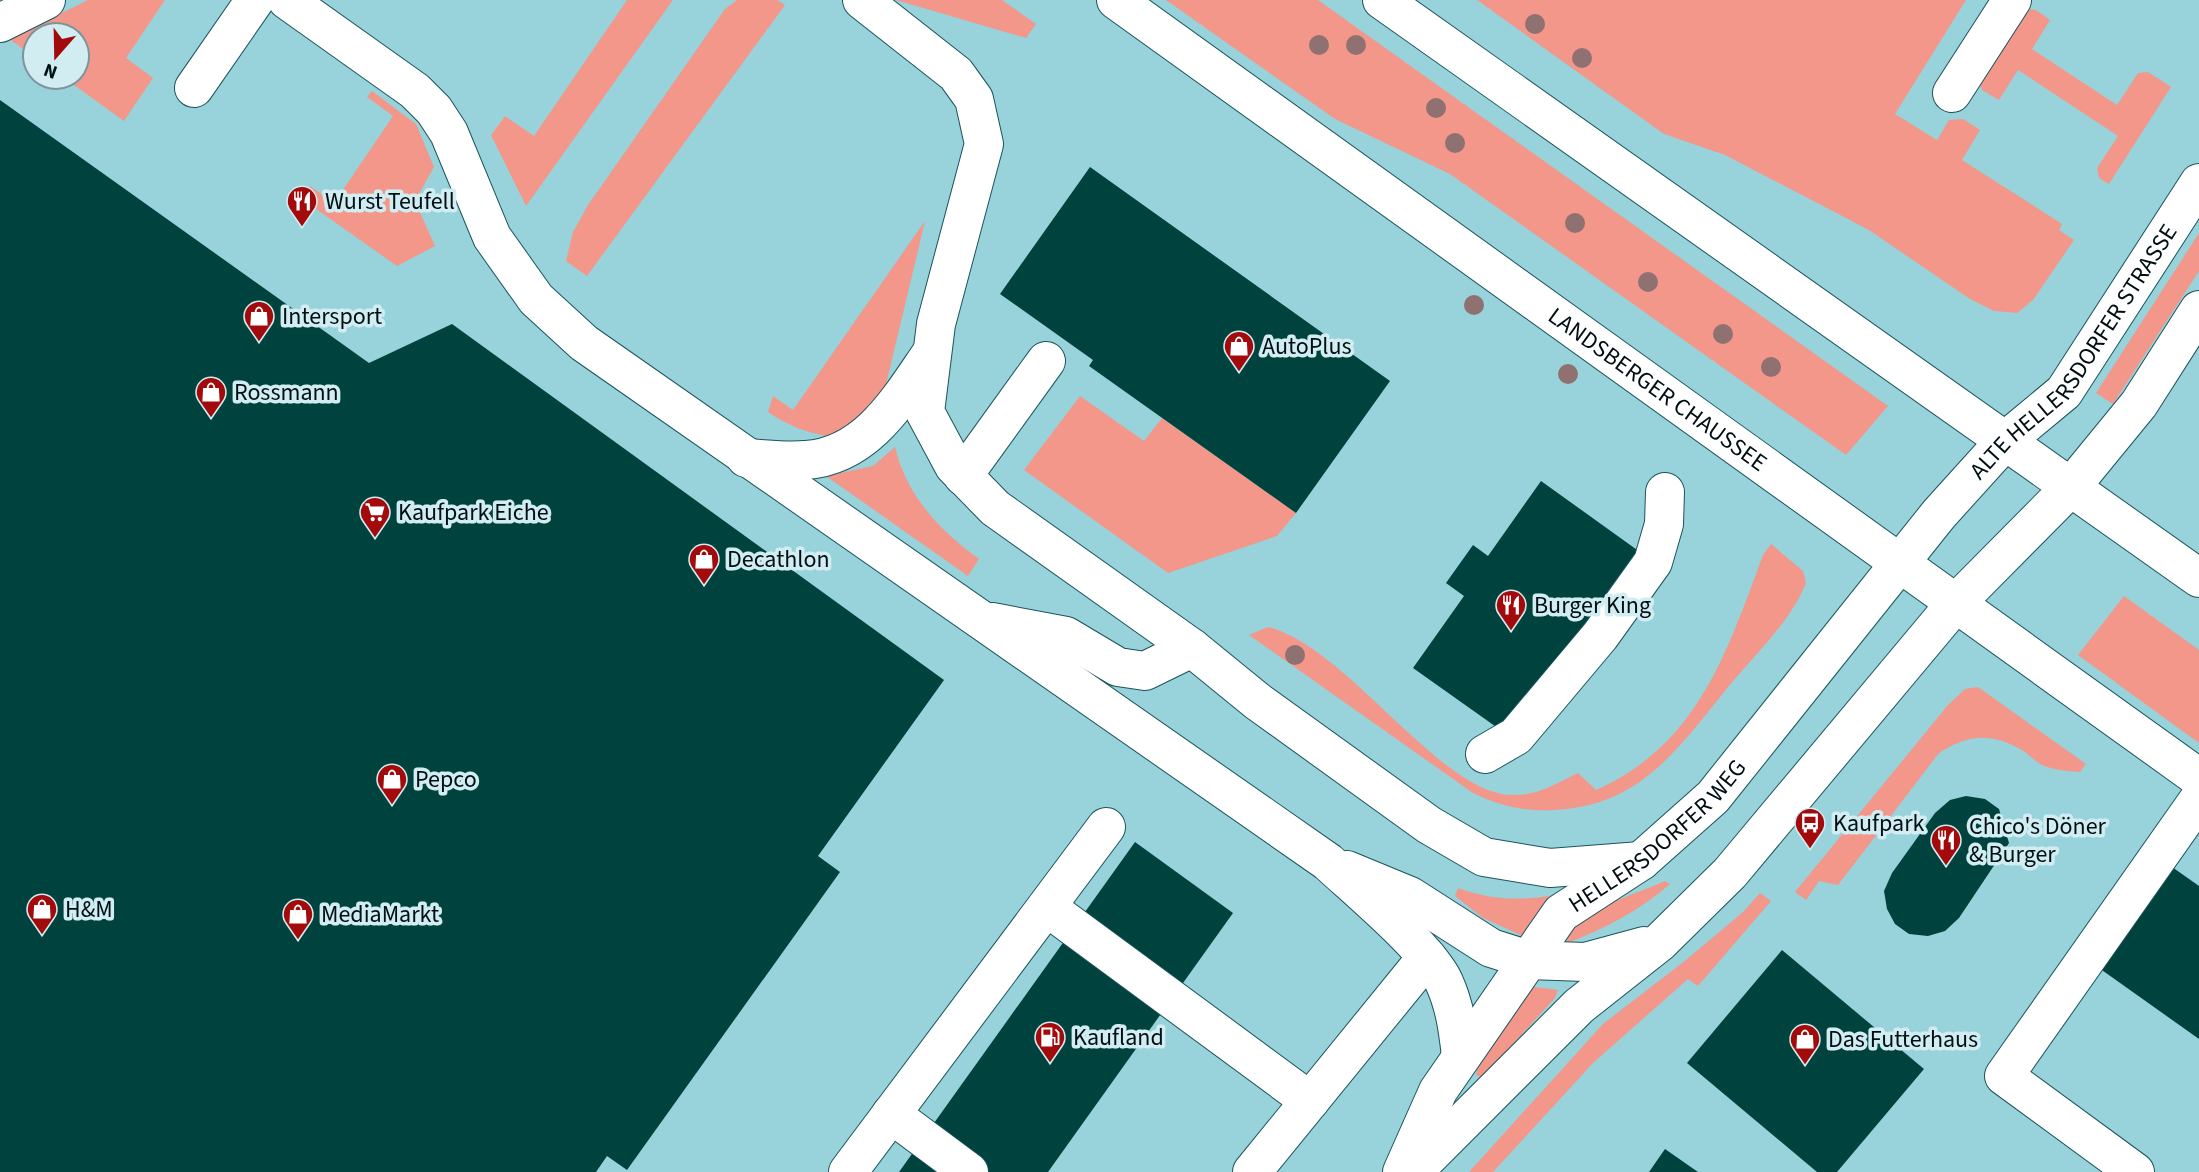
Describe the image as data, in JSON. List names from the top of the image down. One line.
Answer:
{"streets":{"street":["ALTE HELLERSDORFER STRASSE","LANDSBERGER CHAUSSEE","HELLERSDORFER WEG"]},"crossings":[["ALTE HELLERSDORFER STRASSE","HELLERSDORFER WEG"],["LANDSBERGER CHAUSSEE","HELLERSDORFER WEG"]],"places":{"restaurant":["Wurst Teufell","Burger King","Chico's Döner & Burger"],"shop":["Intersport","AutoPlus","Rossmann","Decathlon","Pepco","H&M","MediaMarkt","Das Futterhaus"],"supermarket":["Kaufpark Eiche"],"bus stop":["Kaufpark"],"fuel station":["Kaufland"]},"north":"bottom"}
